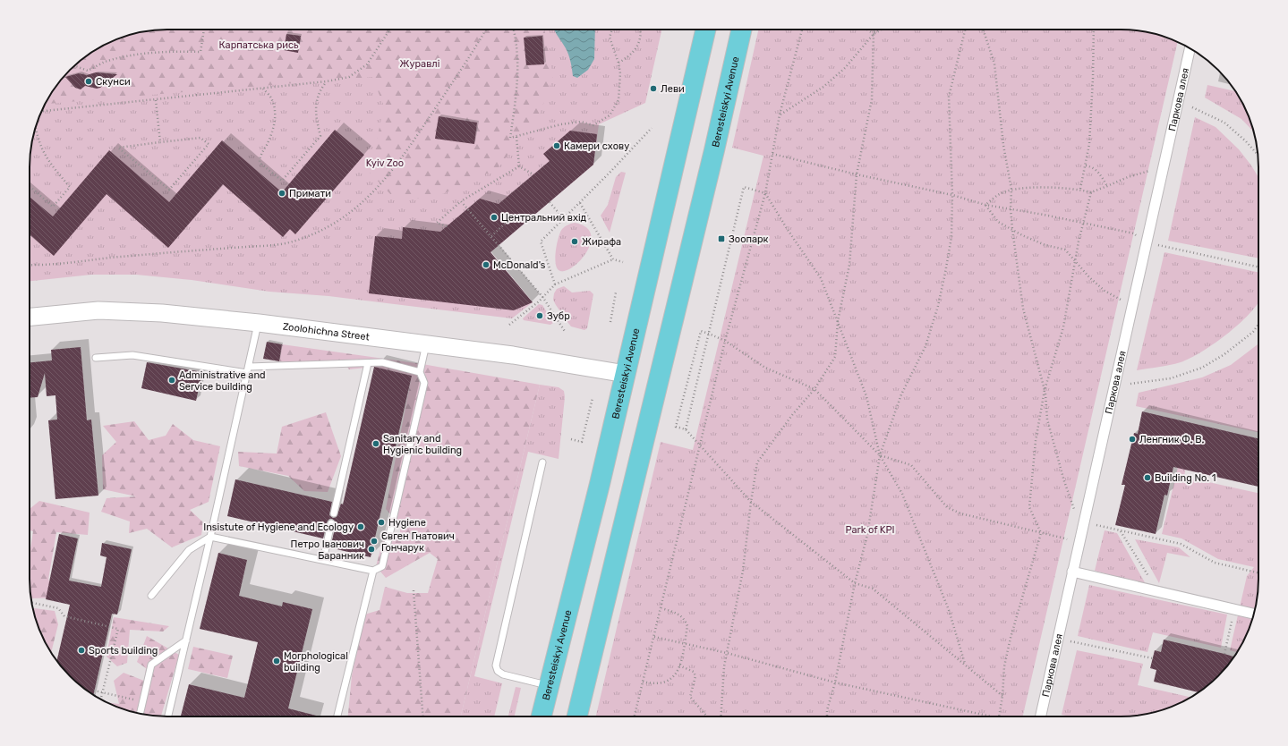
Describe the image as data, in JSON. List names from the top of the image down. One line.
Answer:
{"streets":{"main road":["Beresteiskyi Avenue"],"street":["Паркова алея","Zoolohichna Street"]},"crossings":[["Beresteiskyi Avenue","Zoolohichna Street"]],"parks":["Карпатська рись","Журавлі","Kyiv Zoo","Park of KPI"],"places":{"other":["Скунси","Леви","Камери схову","Примати","Центральний вхід","Жирафа","McDonald's","Зубр","Administrative and Service building","Ленгник Ф. В.","Sanitary and Hygienic building","Building No. 1","Hygiene","Insistute of Hygiene and Ecology","Євген Гнатович Гончарук","Петро Іванович Баранник","Sports building","Morphological building"],"transit":["Зоопарк"]}}
